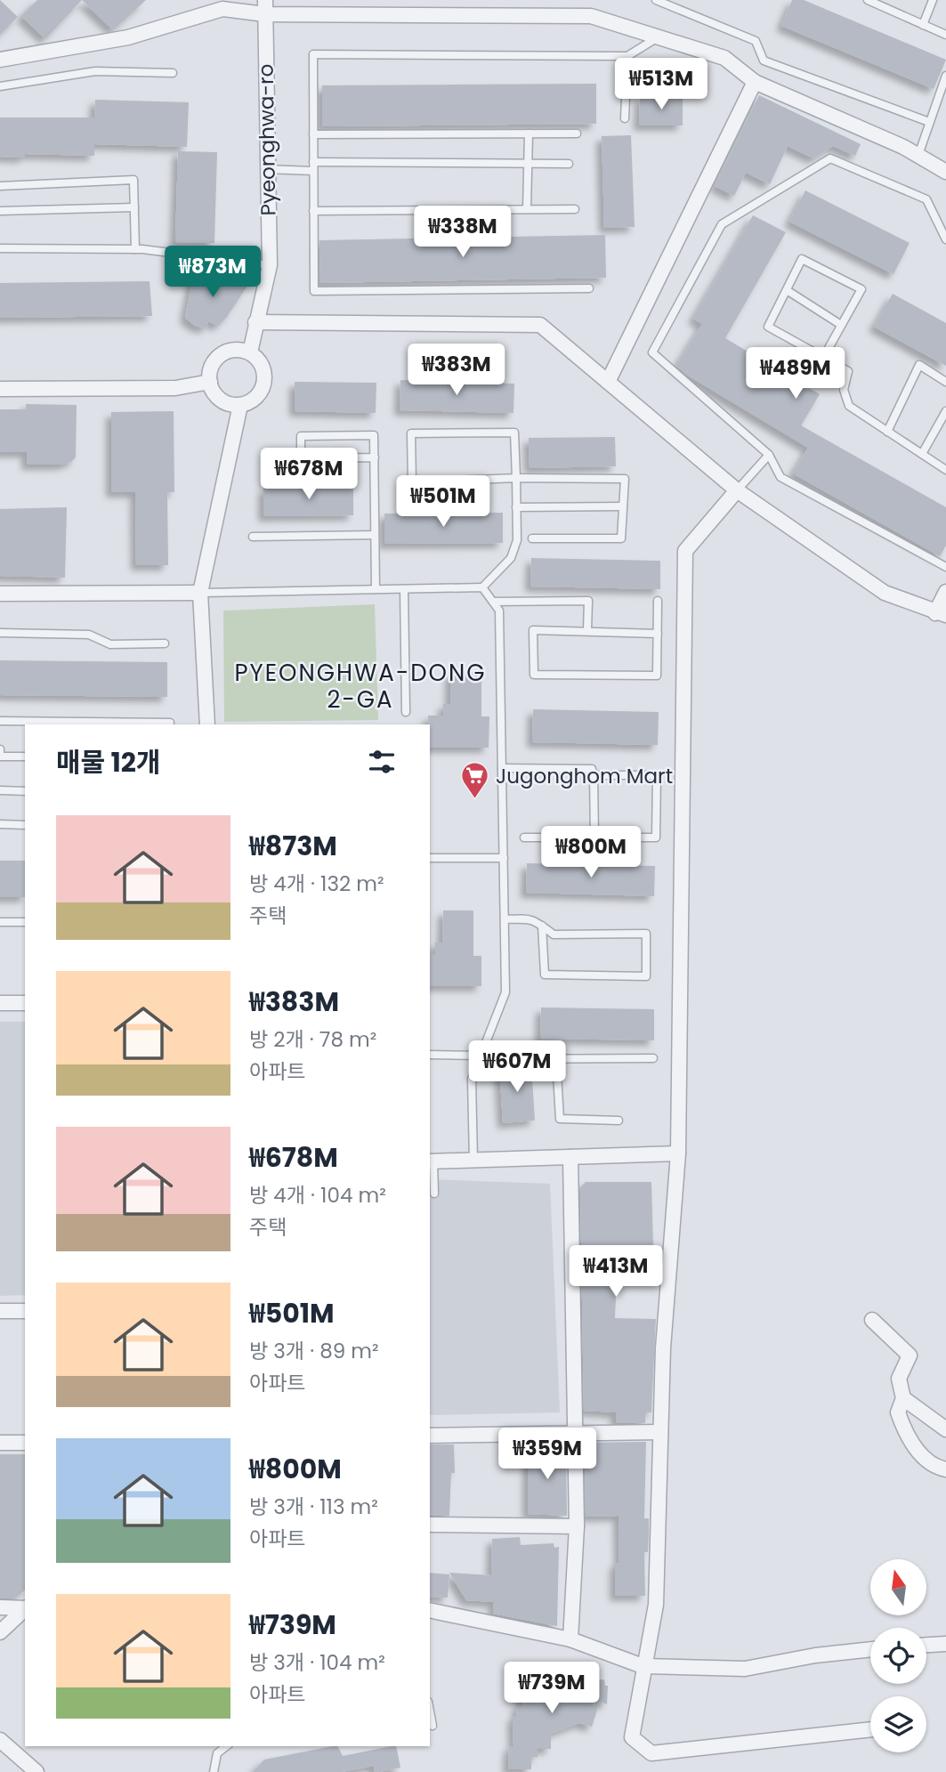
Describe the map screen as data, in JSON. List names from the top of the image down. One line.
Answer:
{"streets":{"street":["Pyeonghwa-ro"]},"districts":["PYEONGHWA-DONG 2-GA"],"places":{"supermarket":["Jugonghom Mart"]},"north":"top","page":{"price":["₩513M","₩338M","₩873M","₩383M","₩489M","₩678M","₩501M","₩800M","₩607M","₩413M","₩359M","₩739M"],"heading":"매물 12개","list":[{"name":"₩873M","note":"방 4개 · 132 m² · 주택"},{"name":"₩383M","note":"방 2개 · 78 m² · 아파트"},{"name":"₩678M","note":"방 4개 · 104 m² · 주택"},{"name":"₩501M","note":"방 3개 · 89 m² · 아파트"},{"name":"₩800M","note":"방 3개 · 113 m² · 아파트"},{"name":"₩739M","note":"방 3개 · 104 m² · 아파트"}]}}
